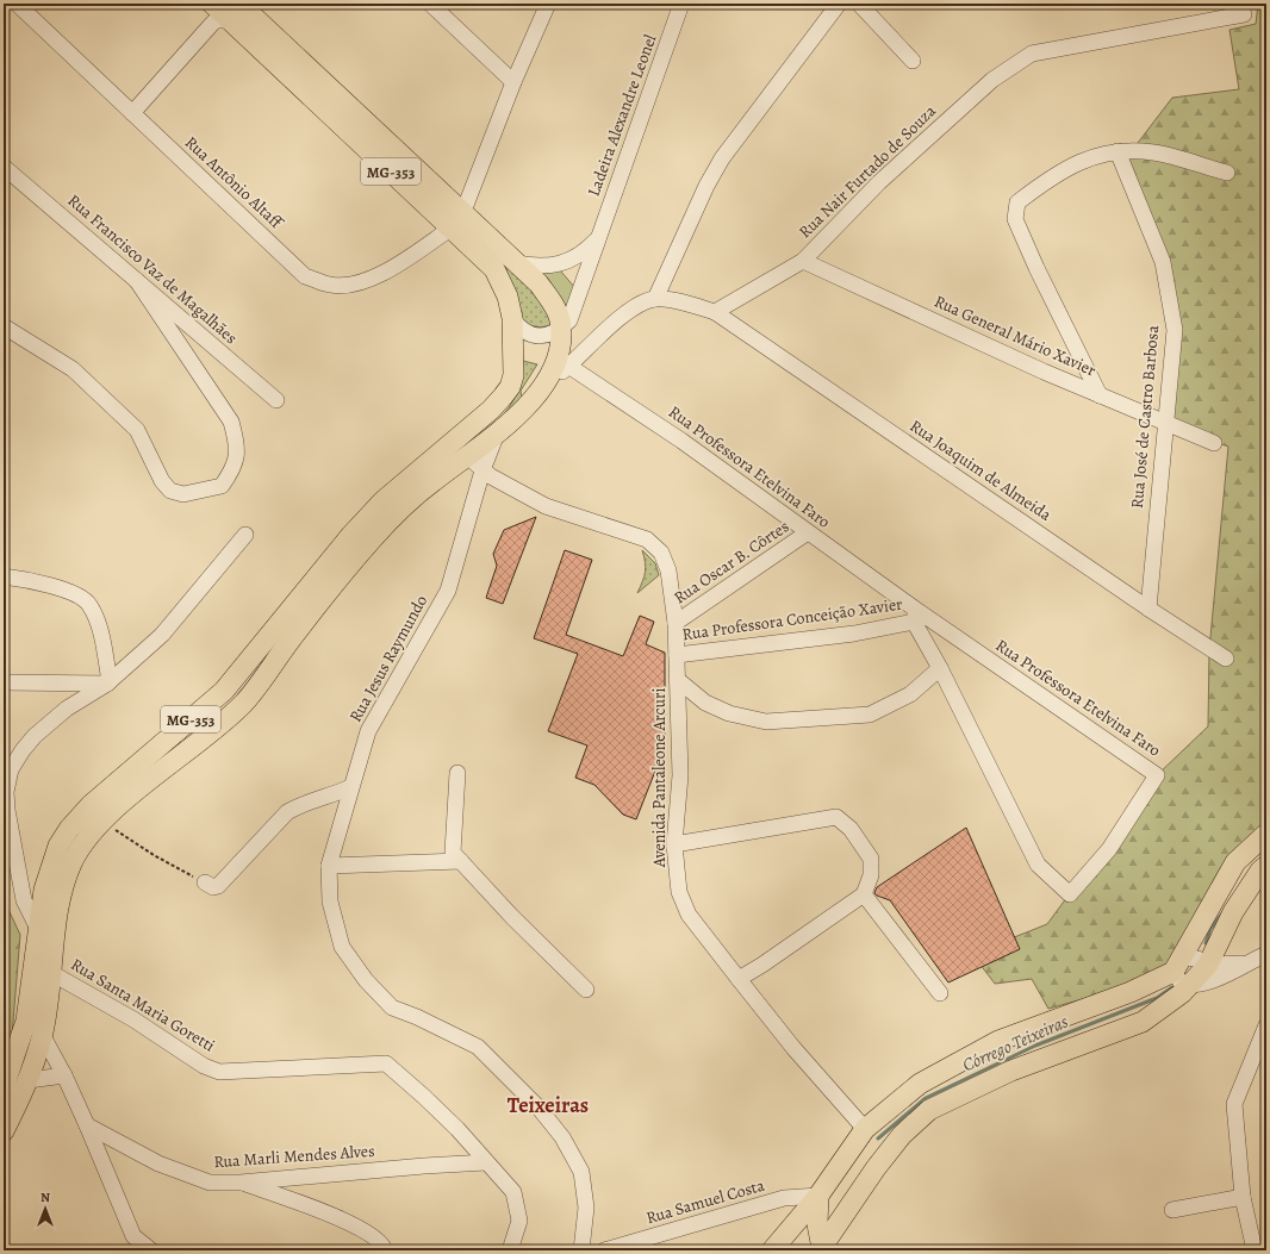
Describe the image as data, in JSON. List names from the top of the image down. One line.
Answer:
{"streets":{"main road":["MG-353"],"street":["Ladeira Alexandre Leonel","Rua Nair Furtado de Souza","Rua Antônio Altaff","Rua Francisco Vaz de Magalhães","Rua General Mário Xavier","Rua José de Castro Barbosa","Rua Professora Etelvina Faro","Rua Joaquim de Almeida","Rua Oscar B. Côrtes","Rua Professora Conceição Xavier","Rua Jesus Raymundo","Avenida Pantaleone Arcuri","Rua Santa Maria Goretti","Rua Marli Mendes Alves","Rua Samuel Costa"]},"crossings":[["Ladeira Alexandre Leonel","MG-353"],["MG-353","Rua Antônio Altaff"],["MG-353","Rua Professora Etelvina Faro"],["MG-353","Rua Jesus Raymundo"],["MG-353","Avenida Pantaleone Arcuri"],["MG-353","Rua Santa Maria Goretti"],["Rua Nair Furtado de Souza","Rua General Mário Xavier"],["Rua Nair Furtado de Souza","Rua Joaquim de Almeida"],["Rua General Mário Xavier","Rua José de Castro Barbosa"],["Rua José de Castro Barbosa","Rua Joaquim de Almeida"],["Rua Professora Etelvina Faro","Rua Oscar B. Côrtes"],["Rua Professora Etelvina Faro","Rua Professora Conceição Xavier"],["Rua Oscar B. Côrtes","Avenida Pantaleone Arcuri"],["Rua Professora Conceição Xavier","Avenida Pantaleone Arcuri"],["Rua Jesus Raymundo","Avenida Pantaleone Arcuri"],["Rua Santa Maria Goretti","Rua Marli Mendes Alves"]],"districts":["Teixeiras"],"water":["Córrego Teixeiras"],"north":"top"}
